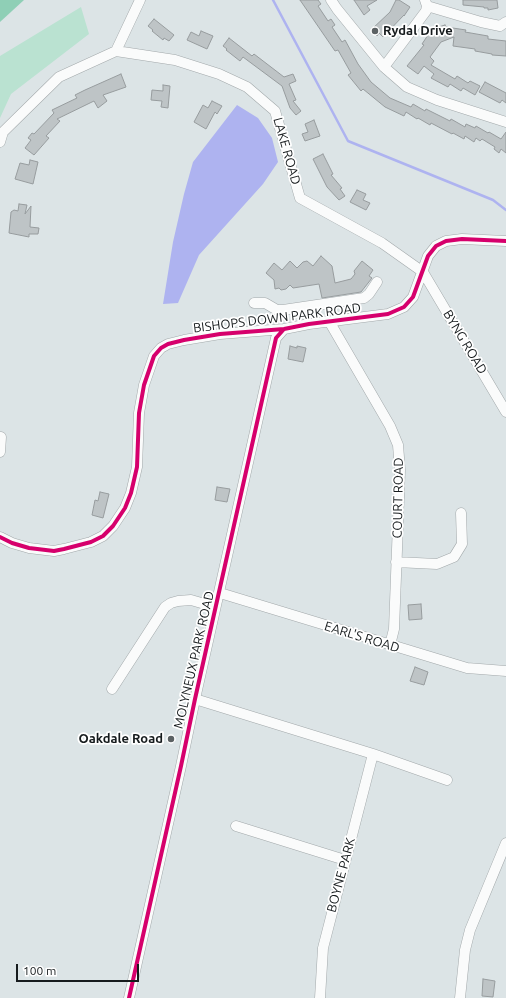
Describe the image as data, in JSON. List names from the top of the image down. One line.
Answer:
{"streets":{"street":["LAKE ROAD","BISHOPS DOWN PARK ROAD","BYNG ROAD","COURT ROAD","EARL'S ROAD","MOLYNEUX PARK ROAD","BOYNE PARK"]},"crossings":[["LAKE ROAD","BISHOPS DOWN PARK ROAD"],["LAKE ROAD","BYNG ROAD"],["BISHOPS DOWN PARK ROAD","BYNG ROAD"],["BISHOPS DOWN PARK ROAD","COURT ROAD"],["BISHOPS DOWN PARK ROAD","MOLYNEUX PARK ROAD"],["COURT ROAD","EARL'S ROAD"],["EARL'S ROAD","MOLYNEUX PARK ROAD"]],"places":["Rydal Drive","Oakdale Road"],"scale_bar":"100 m"}
